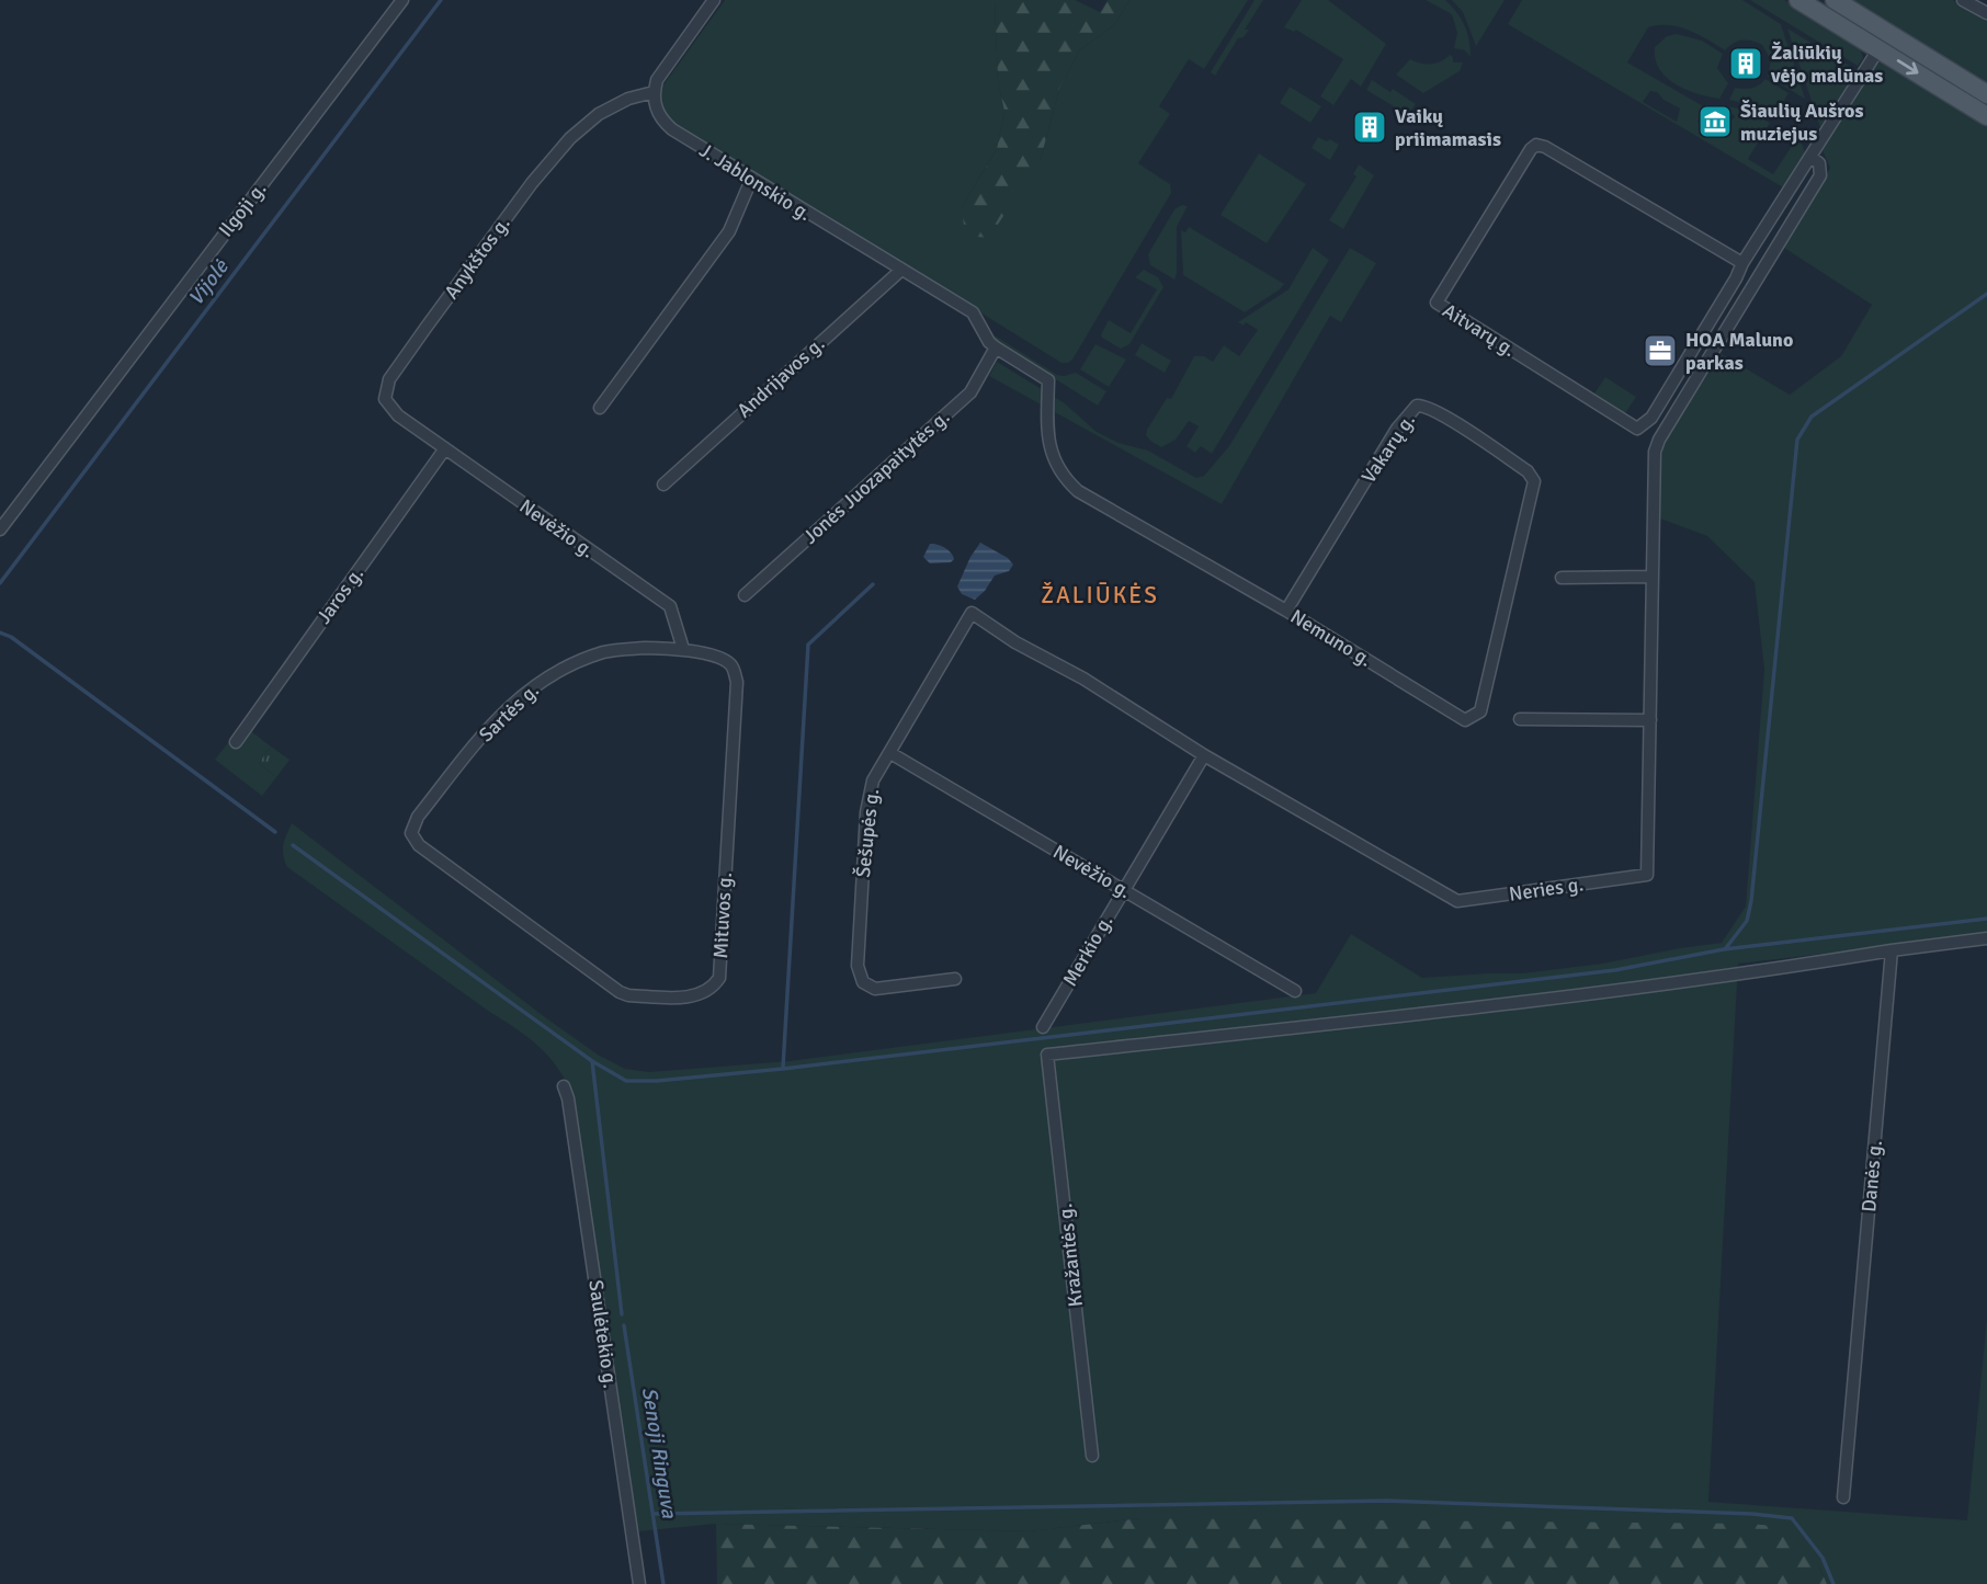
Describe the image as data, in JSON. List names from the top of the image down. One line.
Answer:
{"streets":{"street":["J. Jablonskio g.","Ilgoji g.","Anykštos g.","Aitvarų g.","Andrijavos g.","Vakarų g.","Jonės Juozapaitytės g.","Nevėžio g.","Jaros g.","Nemuno g.","Sartės g.","Šešupės g.","Neries g.","Mituvos g.","Merkio g.","Danės g.","Kražantės g.","Saulėtekio g."]},"crossings":[["J. Jablonskio g.","Anykštos g."],["J. Jablonskio g.","Andrijavos g."],["J. Jablonskio g.","Jonės Juozapaitytės g."],["J. Jablonskio g.","Nemuno g."],["Anykštos g.","Nevėžio g."],["Anykštos g.","Jaros g."],["Aitvarų g.","Neries g."],["Vakarų g.","Nemuno g."],["Jonės Juozapaitytės g.","Nemuno g."],["Nevėžio g.","Jaros g."],["Nevėžio g.","Sartės g."],["Nevėžio g.","Šešupės g."],["Nevėžio g.","Merkio g."],["Sartės g.","Mituvos g."],["Šešupės g.","Neries g."],["Neries g.","Merkio g."],["Danės g.","Kražantės g."]],"districts":["ŽALIŪKĖS"],"water":["Vijolė","Senoji Ringuva"],"places":{"building":["Žaliūkių vėjo malūnas","Vaikų priimamasis"],"museum":["Šiaulių Aušros muziejus"],"office":["HOA Maluno parkas"]}}
